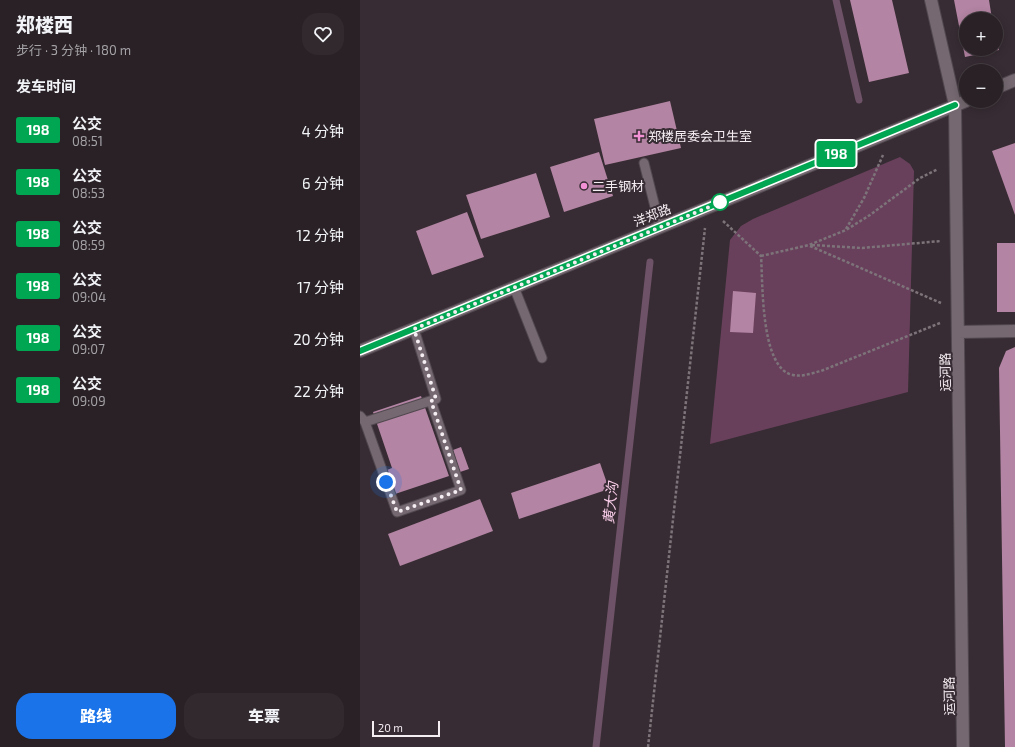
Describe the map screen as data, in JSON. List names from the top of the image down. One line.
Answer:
{"streets":{"street":["洋郑路","运河路"]},"water":["黄大沟"],"places":{"health":["郑楼居委会卫生室"],"other":["二手钢材"]},"lines":["bus line 198"],"scale_bar":"20 m","page":{"heading":[["郑楼西","步行 · 3 分钟 · 180 m"],"发车时间"],"on_map":"198","map_buttons":["+","−"],"list":[{"mark":"198","name":"公交","note":"08:51","value":"4 分钟"},{"mark":"198","name":"公交","note":"08:53","value":"6 分钟"},{"mark":"198","name":"公交","note":"08:59","value":"12 分钟"},{"mark":"198","name":"公交","note":"09:04","value":"17 分钟"},{"mark":"198","name":"公交","note":"09:07","value":"20 分钟"},{"mark":"198","name":"公交","note":"09:09","value":"22 分钟"}],"buttons":["路线","车票"],"scale":"20 m"}}
